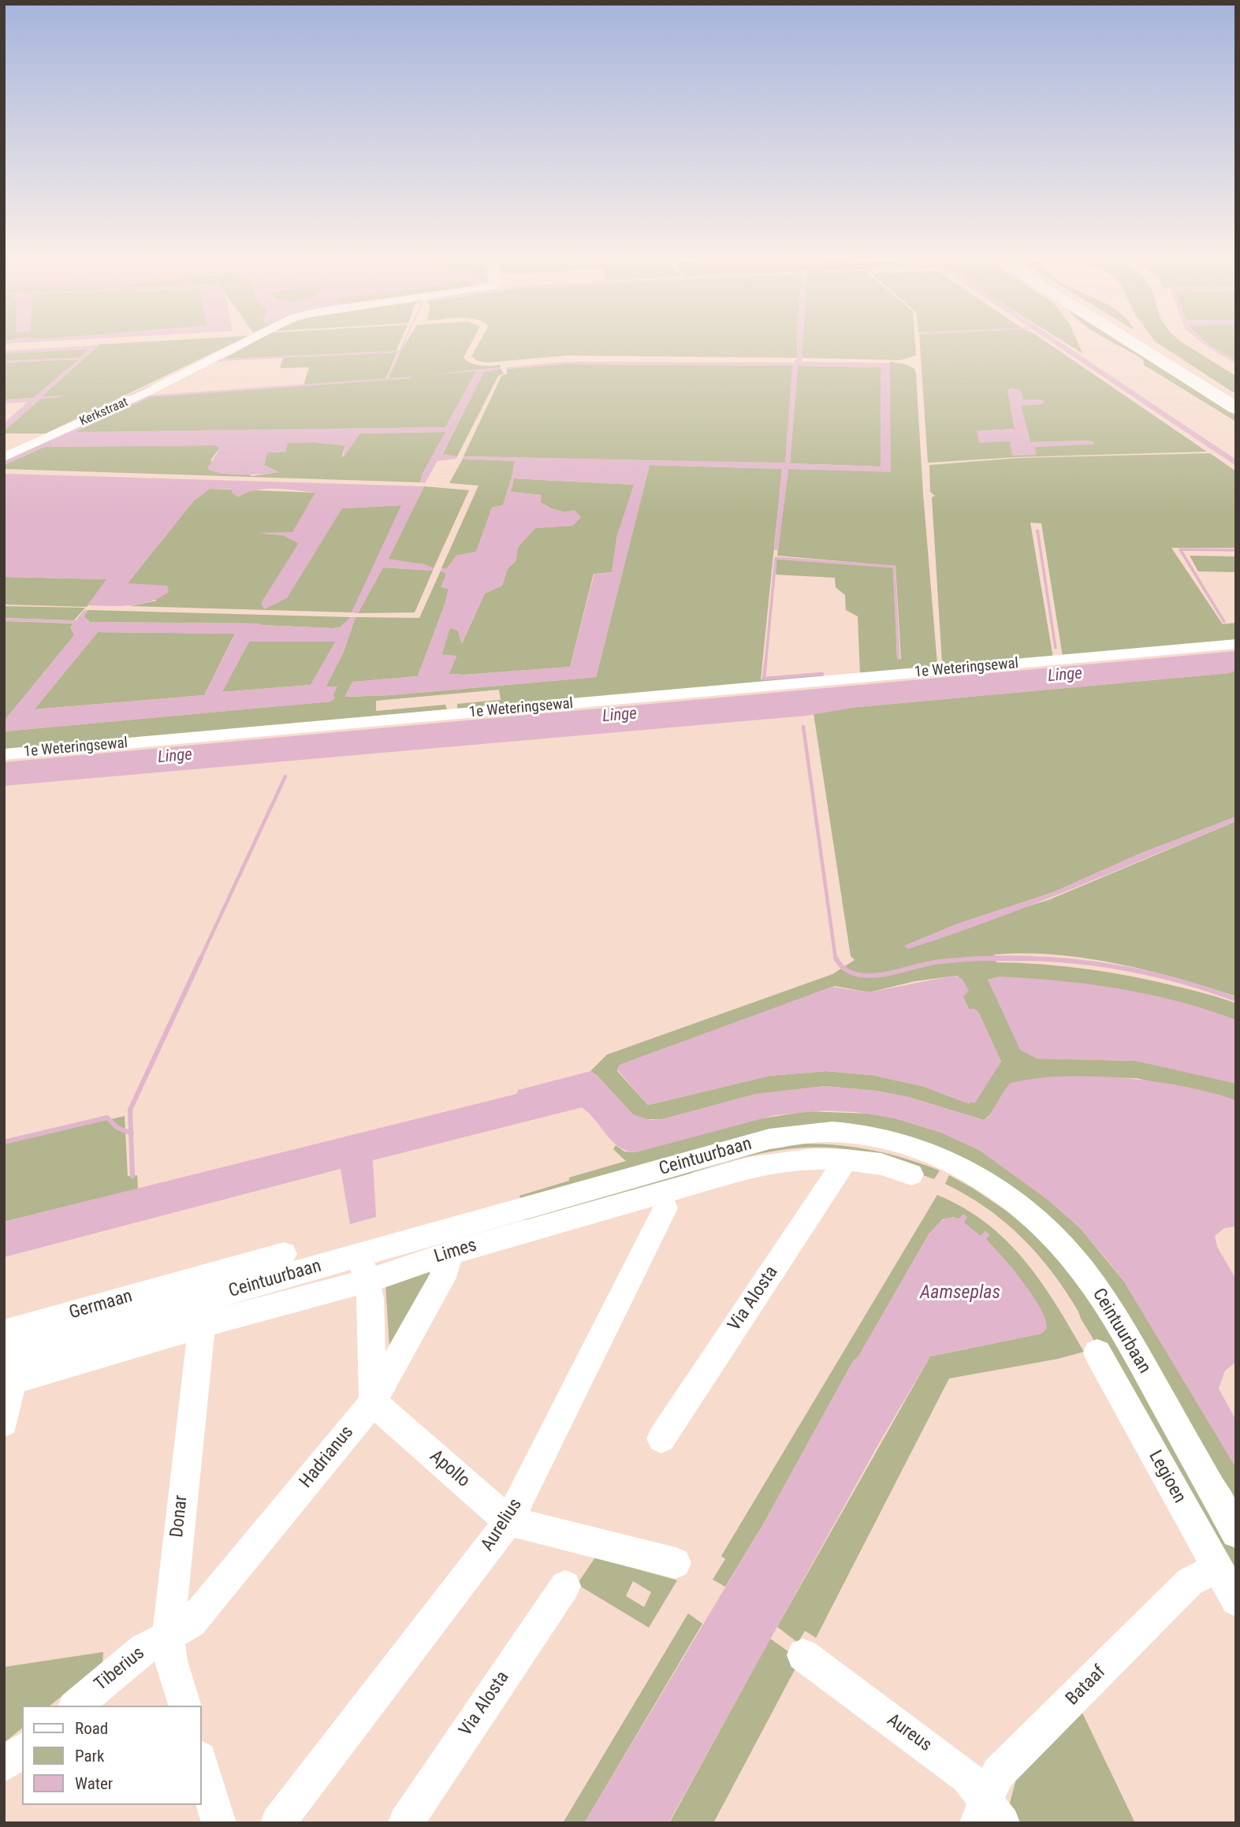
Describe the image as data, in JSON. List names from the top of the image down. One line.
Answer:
{"streets":{"street":["Kerkstraat","1e Weteringsewal","Ceintuurbaan","Limes","Via Alosta","Germaan","Hadrianus","Apollo","Legioen","Donar","Aurelius","Tiberius","Bataaf","Aureus"]},"crossings":[["Ceintuurbaan","Limes"],["Ceintuurbaan","Germaan"],["Ceintuurbaan","Donar"],["Limes","Via Alosta"],["Limes","Hadrianus"],["Limes","Aurelius"],["Germaan","Donar"],["Hadrianus","Apollo"],["Hadrianus","Donar"],["Hadrianus","Tiberius"],["Apollo","Aurelius"],["Legioen","Bataaf"],["Donar","Tiberius"],["Bataaf","Aureus"]],"water":["Linge","Aamseplas"],"legend":["Road","Park","Water"]}
